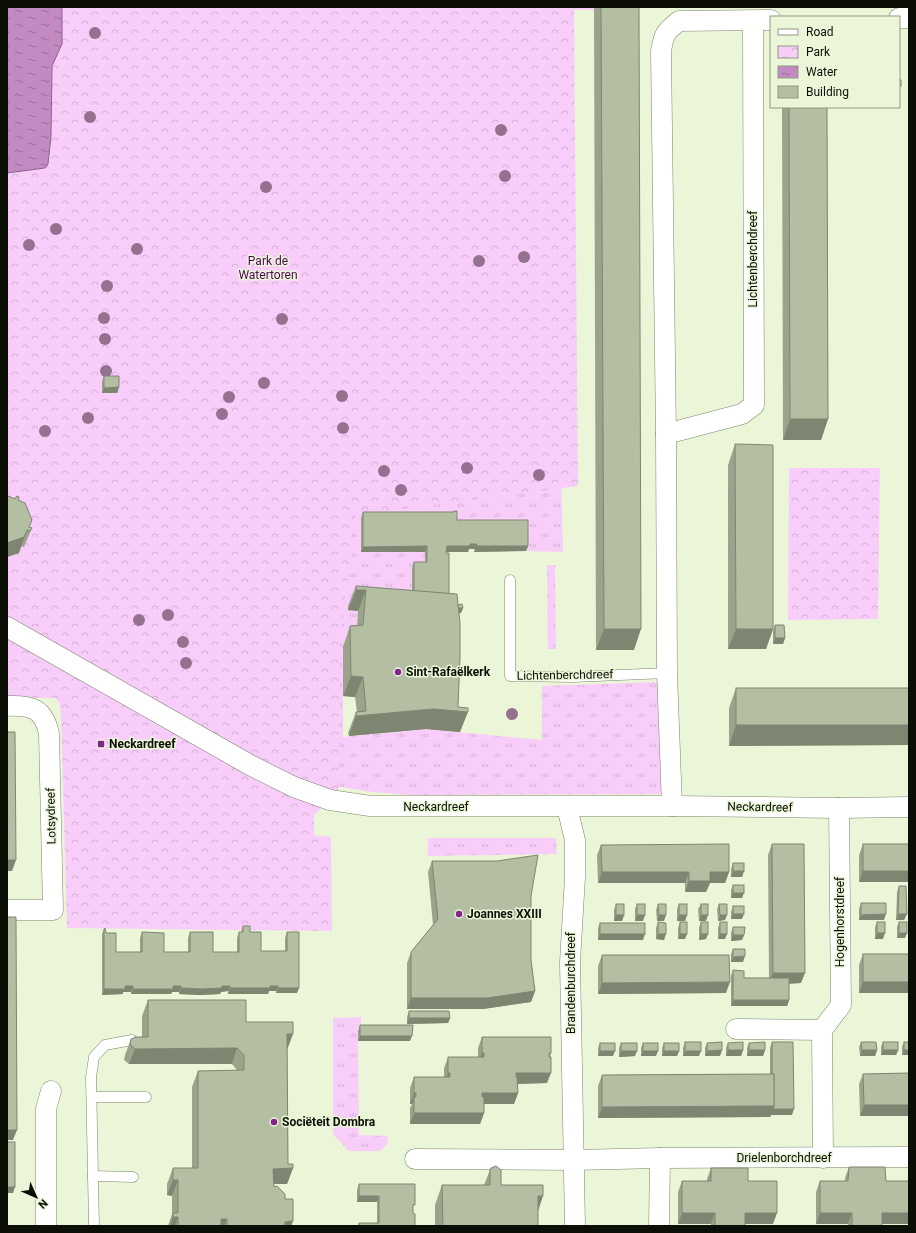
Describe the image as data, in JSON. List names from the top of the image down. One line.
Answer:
{"streets":{"street":["Lichtenberchdreef","Neckardreef","Lotsydreef","Hogenhorstdreef","Brandenburchdreef","Drielenborchdreef"]},"crossings":[["Neckardreef","Hogenhorstdreef"],["Neckardreef","Brandenburchdreef"],["Brandenburchdreef","Drielenborchdreef"]],"parks":["Park de Watertoren"],"places":{"other":["Sint-Rafaëlkerk","Joannes XXIII","Sociëteit Dombra"],"transit":["Neckardreef"]},"legend":["Road","Park","Water","Building"],"north":"bottom right"}
